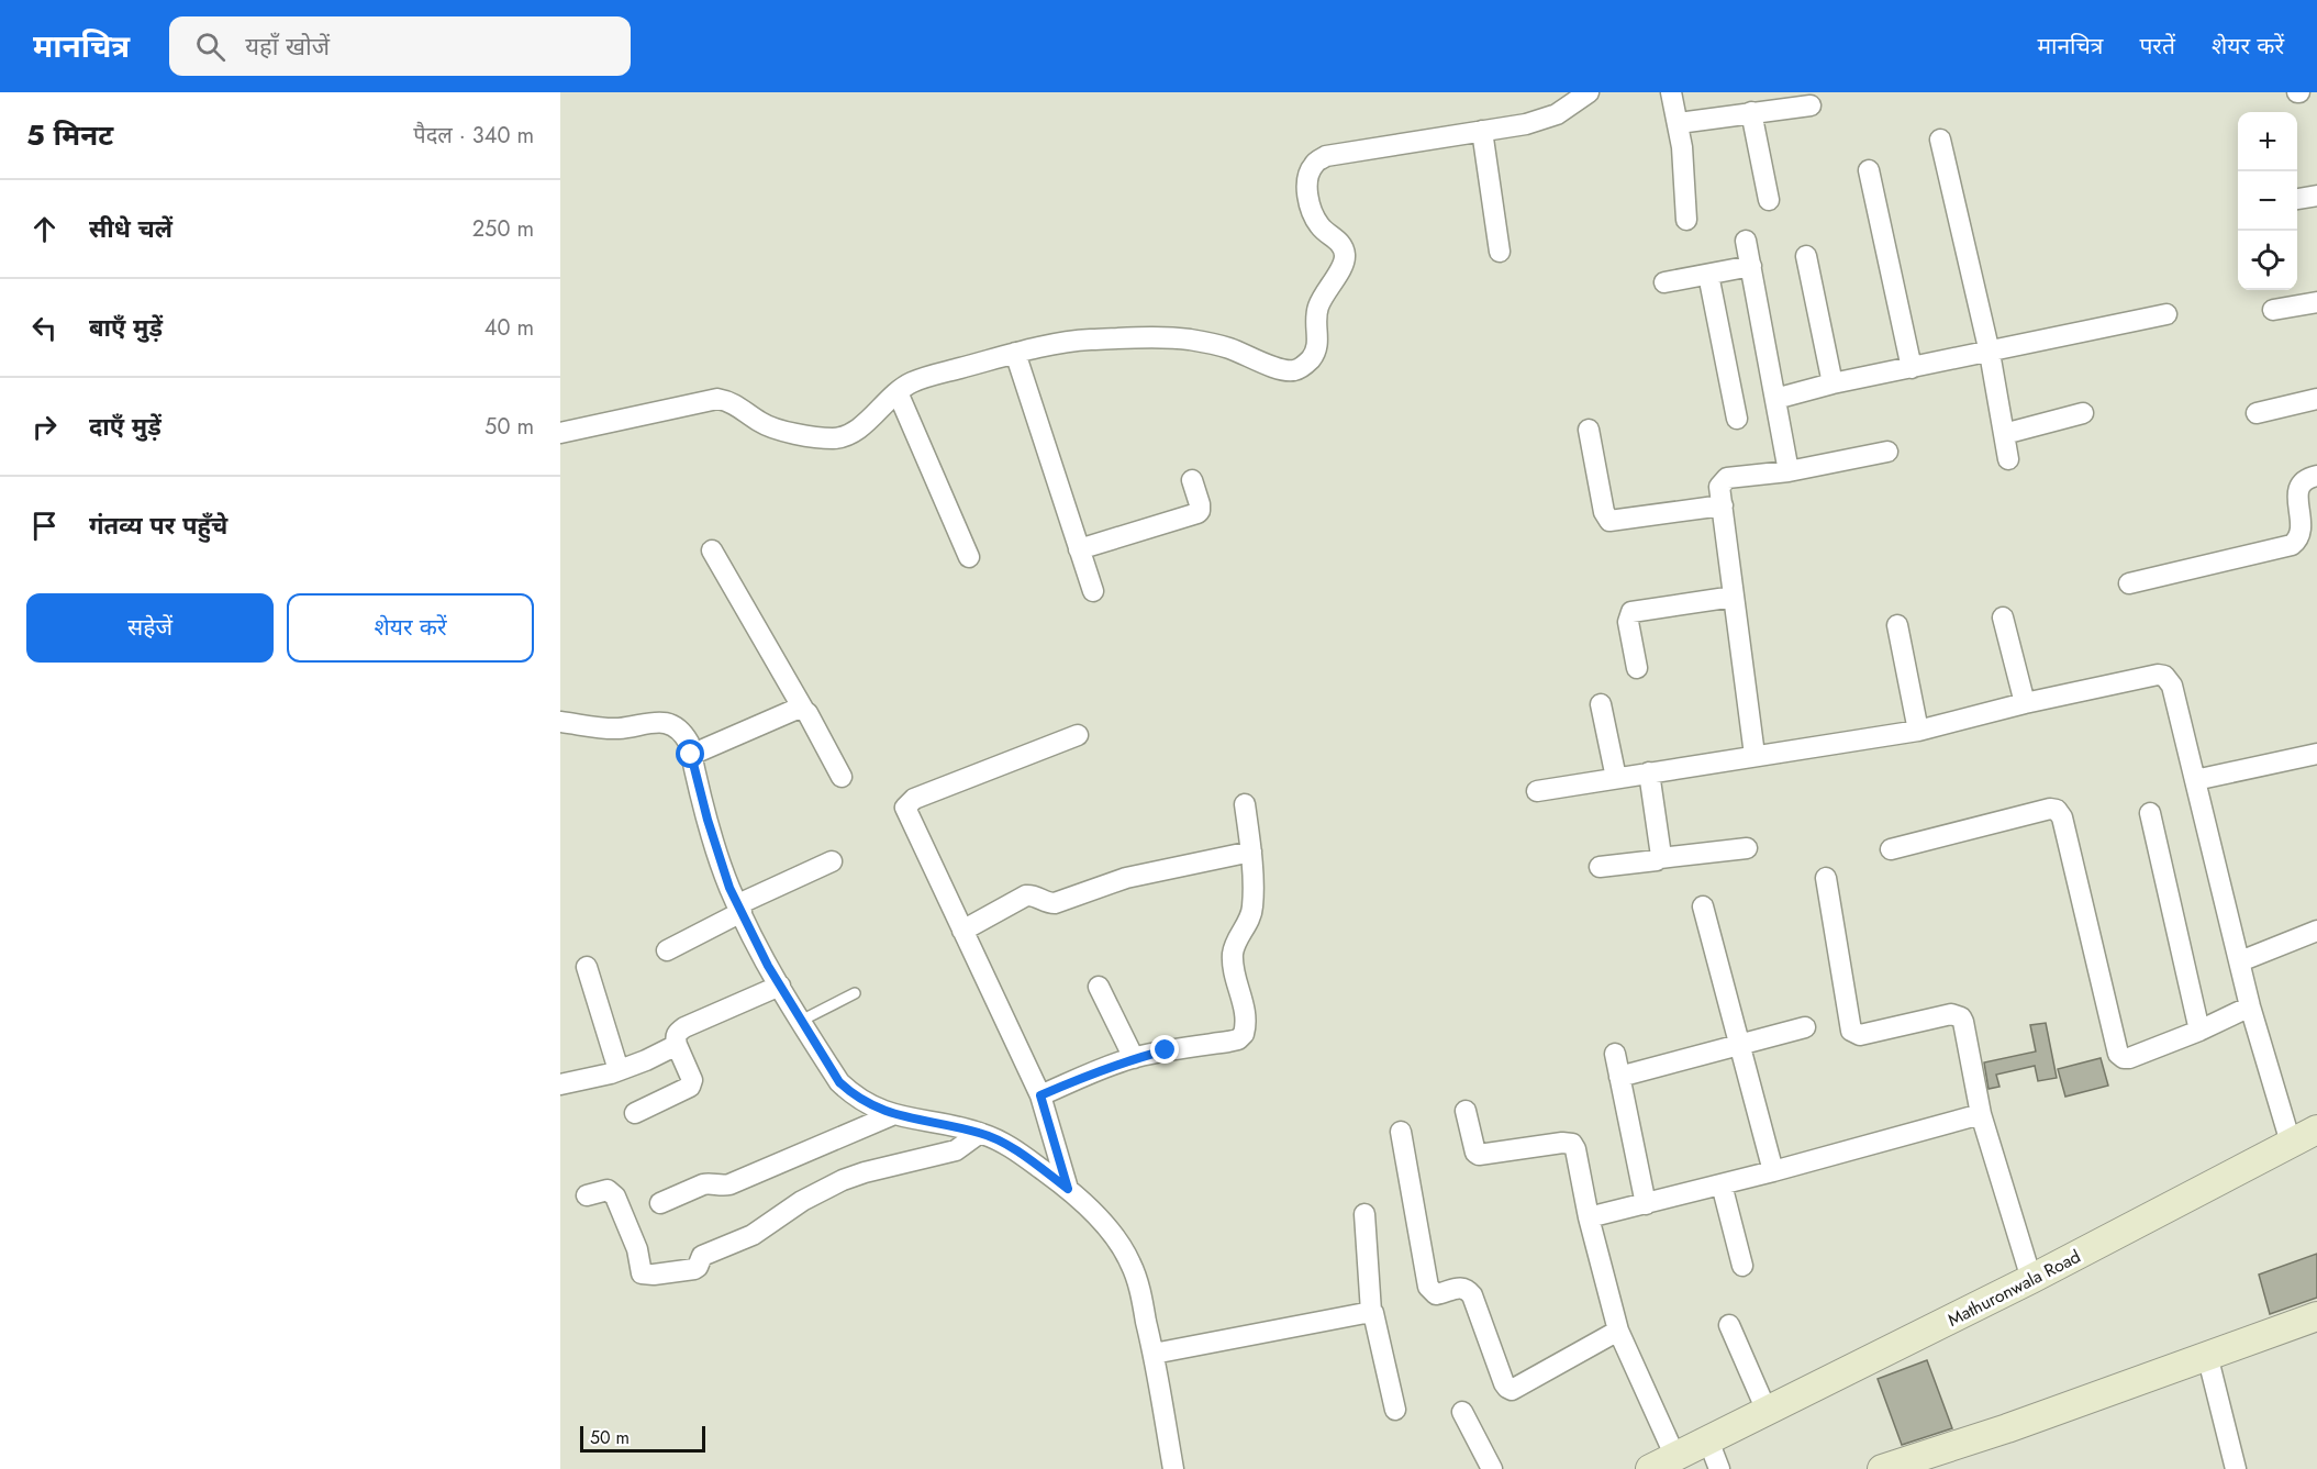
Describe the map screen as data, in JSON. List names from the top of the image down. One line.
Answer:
{"streets":{"street":["Mathuronwala Road"]},"scale_bar":"50 m","page":{"header":"मानचित्र","search":"यहाँ खोजें","nav":["मानचित्र","परतें","शेयर करें"],"heading":["5 मिनट","पैदल · 340 m"],"map_buttons":["+","−"],"list":[["सीधे चलें","250 m"],["बाएँ मुड़ें","40 m"],["दाएँ मुड़ें","50 m"],"गंतव्य पर पहुँचे"],"buttons":["सहेजें","शेयर करें"],"scale":"50 m"}}
